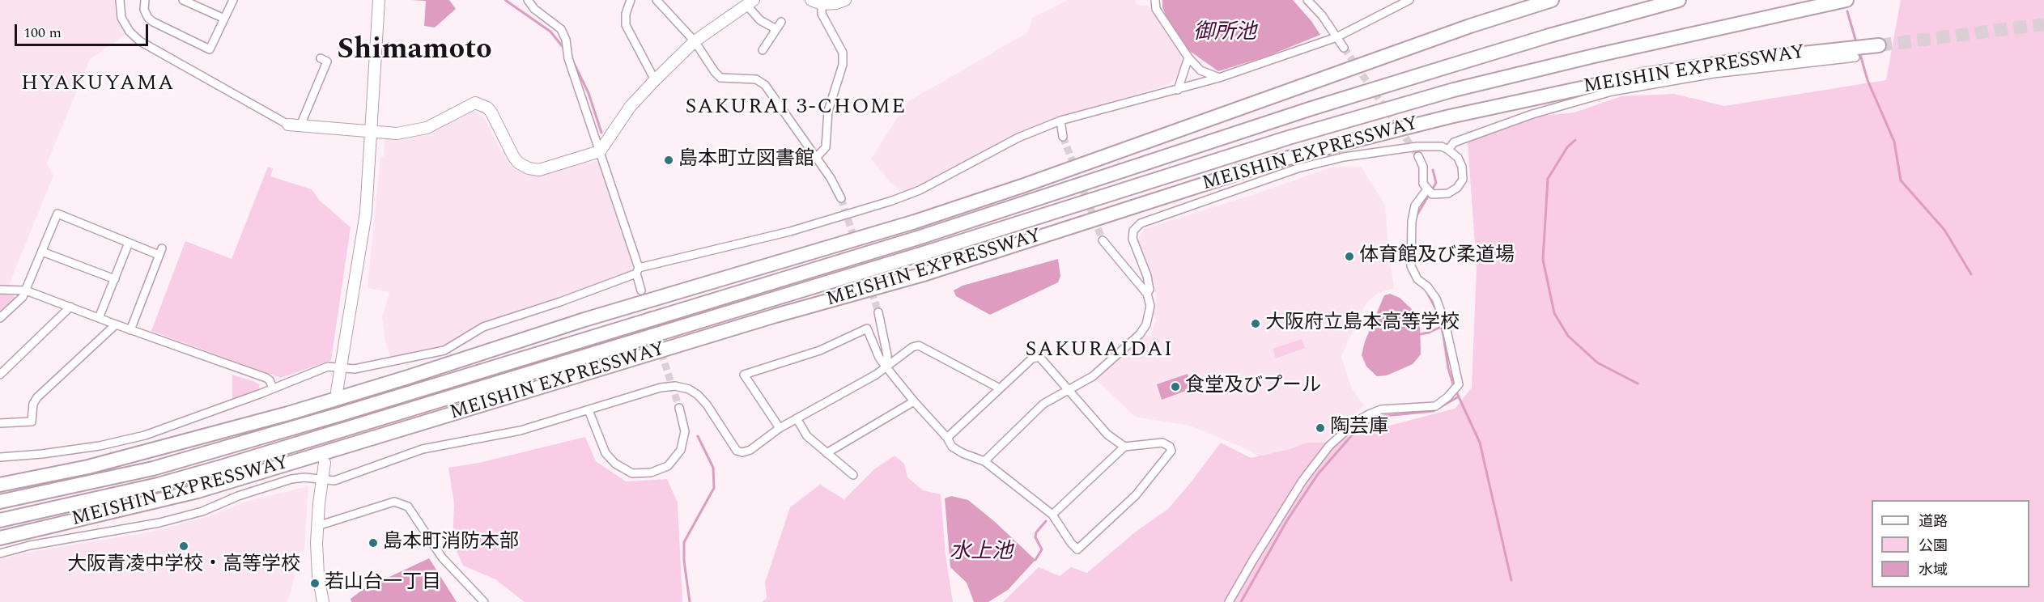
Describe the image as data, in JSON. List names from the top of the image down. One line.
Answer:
{"streets":{"highway":["MEISHIN EXPRESSWAY"]},"districts":["Shimamoto","HYAKUYAMA","SAKURAI 3-CHOME","SAKURAIDAI"],"water":["御所池","水上池"],"places":["島本町立図書館","体育館及び柔道場","大阪府立島本高等学校","食堂及びプール","陶芸庫","島本町消防本部","大阪青凌中学校・高等学校","若山台一丁目"],"legend":["道路","公園","水域"],"scale_bar":"100 m"}
